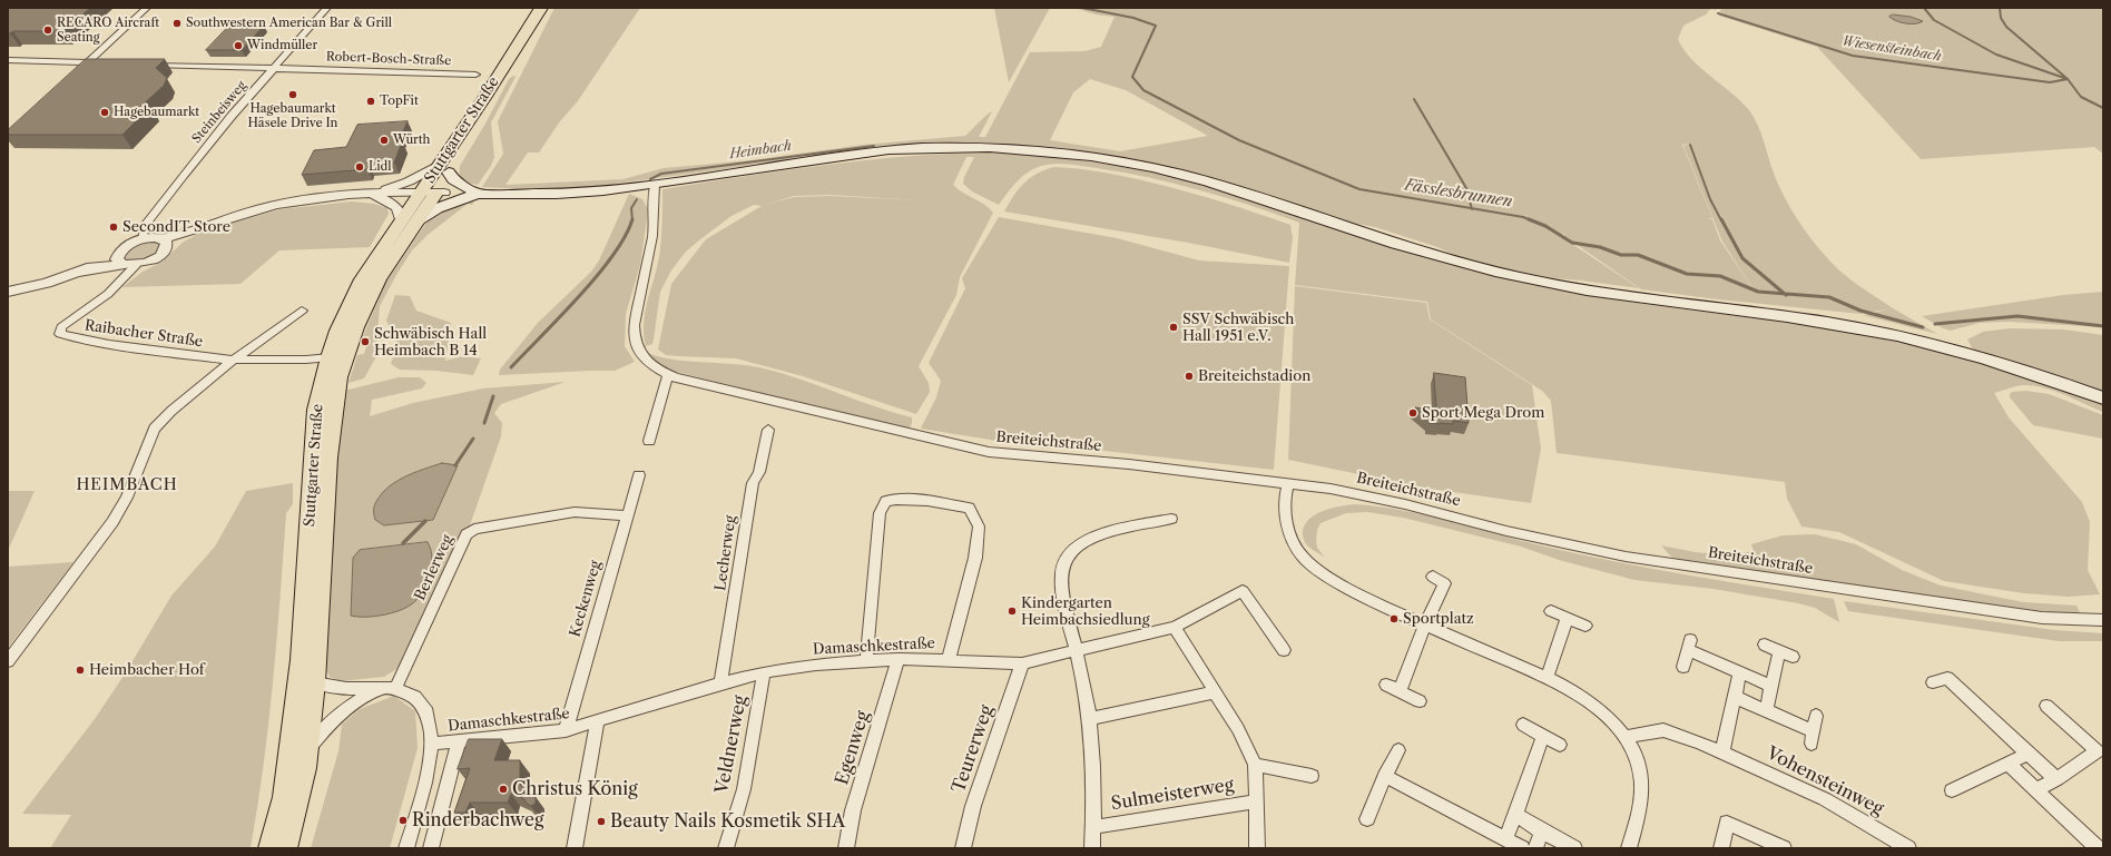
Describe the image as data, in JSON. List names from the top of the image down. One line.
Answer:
{"streets":{"main road":["Stuttgarter Straße"],"street":["Robert-Bosch-Straße","Steinbeisweg","Raibacher Straße","Breiteichstraße","Lecherweg","Berlerweg","Keckenweg","Damaschkestraße","Veldnerweg","Egenweg","Teurerweg","Vohensteinweg","Sulmeisterweg"]},"crossings":[["Robert-Bosch-Straße","Steinbeisweg"],["Stuttgarter Straße","Raibacher Straße"],["Lecherweg","Damaschkestraße"],["Berlerweg","Keckenweg"],["Keckenweg","Damaschkestraße"],["Damaschkestraße","Veldnerweg"],["Damaschkestraße","Egenweg"],["Damaschkestraße","Teurerweg"],["Damaschkestraße","Sulmeisterweg"]],"districts":["HEIMBACH"],"water":["Wiesensteinbach","Heimbach","Fässlesbrunnen"],"places":["Southwestern American Bar & Grill","RECARO Aircraft Seating","Windmüller","Hagebaumarkt Häsele Drive In","TopFit","Hagebaumarkt","Würth","Lidl","SecondIT Store","SSV Schwäbisch Hall 1951 e.V.","Schwäbisch Hall Heimbach B 14","Breiteichstadion","Sport Mega Drom","Kindergarten Heimbachsiedlung","Sportplatz","Heimbacher Hof","Christus König","Rinderbachweg","Beauty Nails Kosmetik SHA"]}
